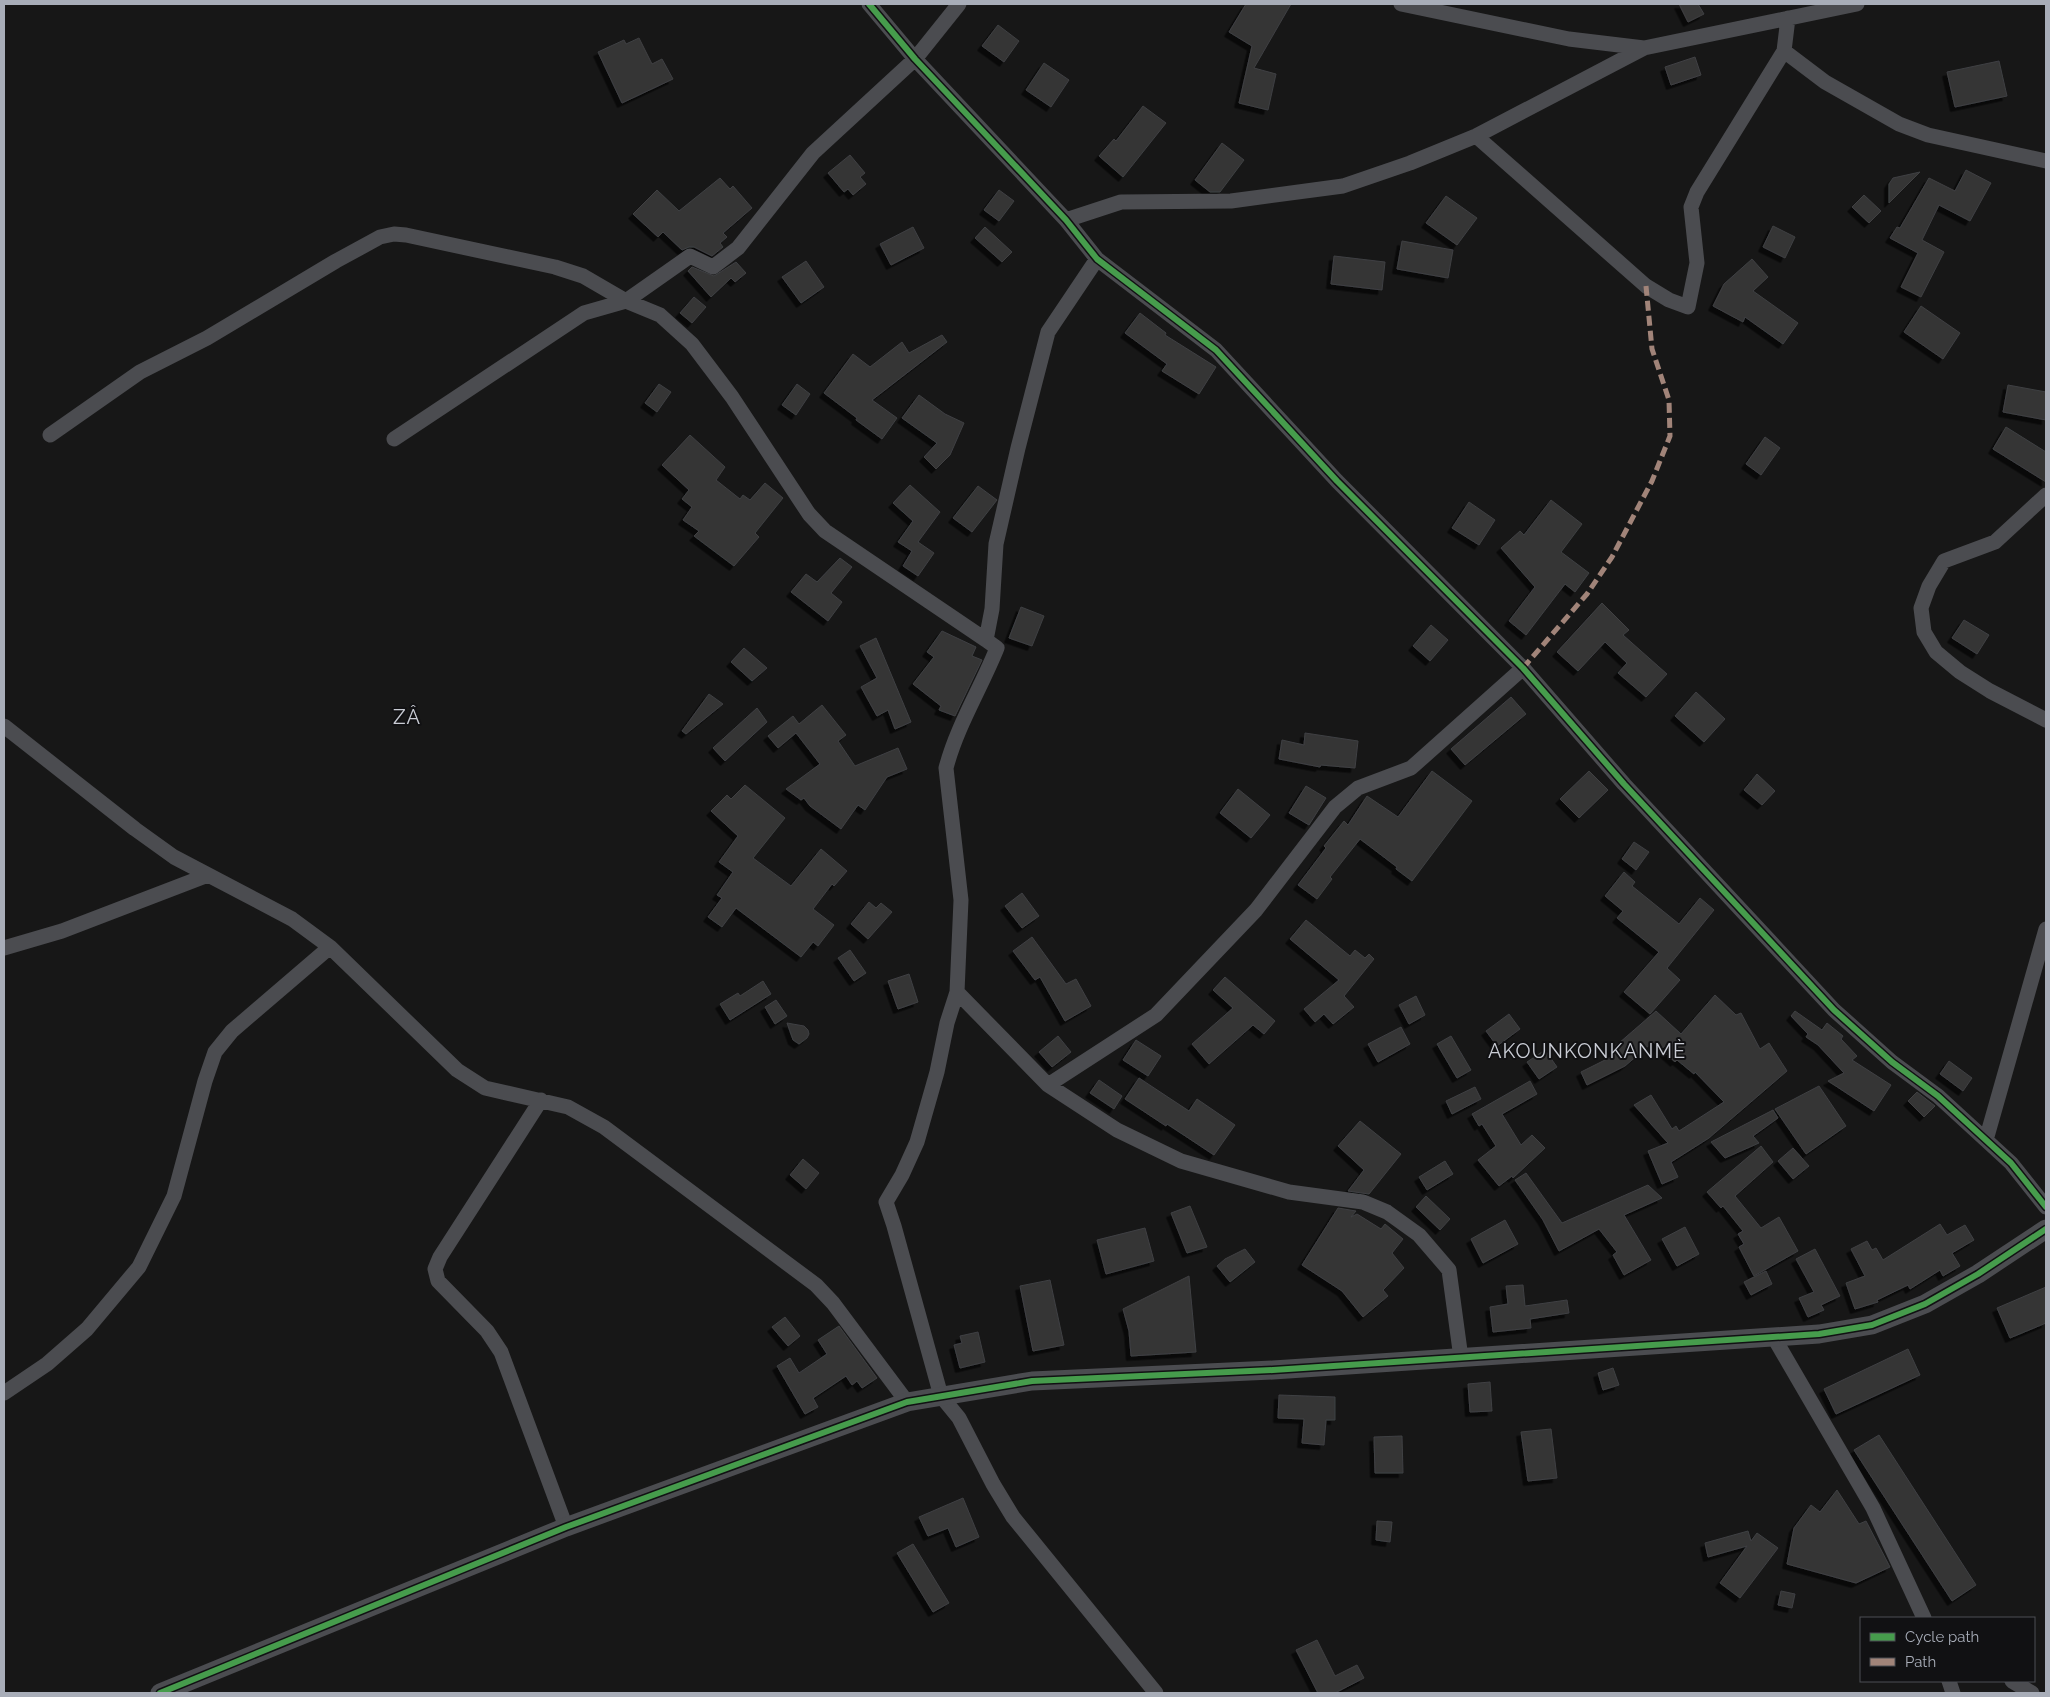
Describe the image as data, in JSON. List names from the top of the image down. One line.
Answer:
{"districts":["ZÂ","AKOUNKONKANMÈ"],"legend":["Cycle path","Path"]}
